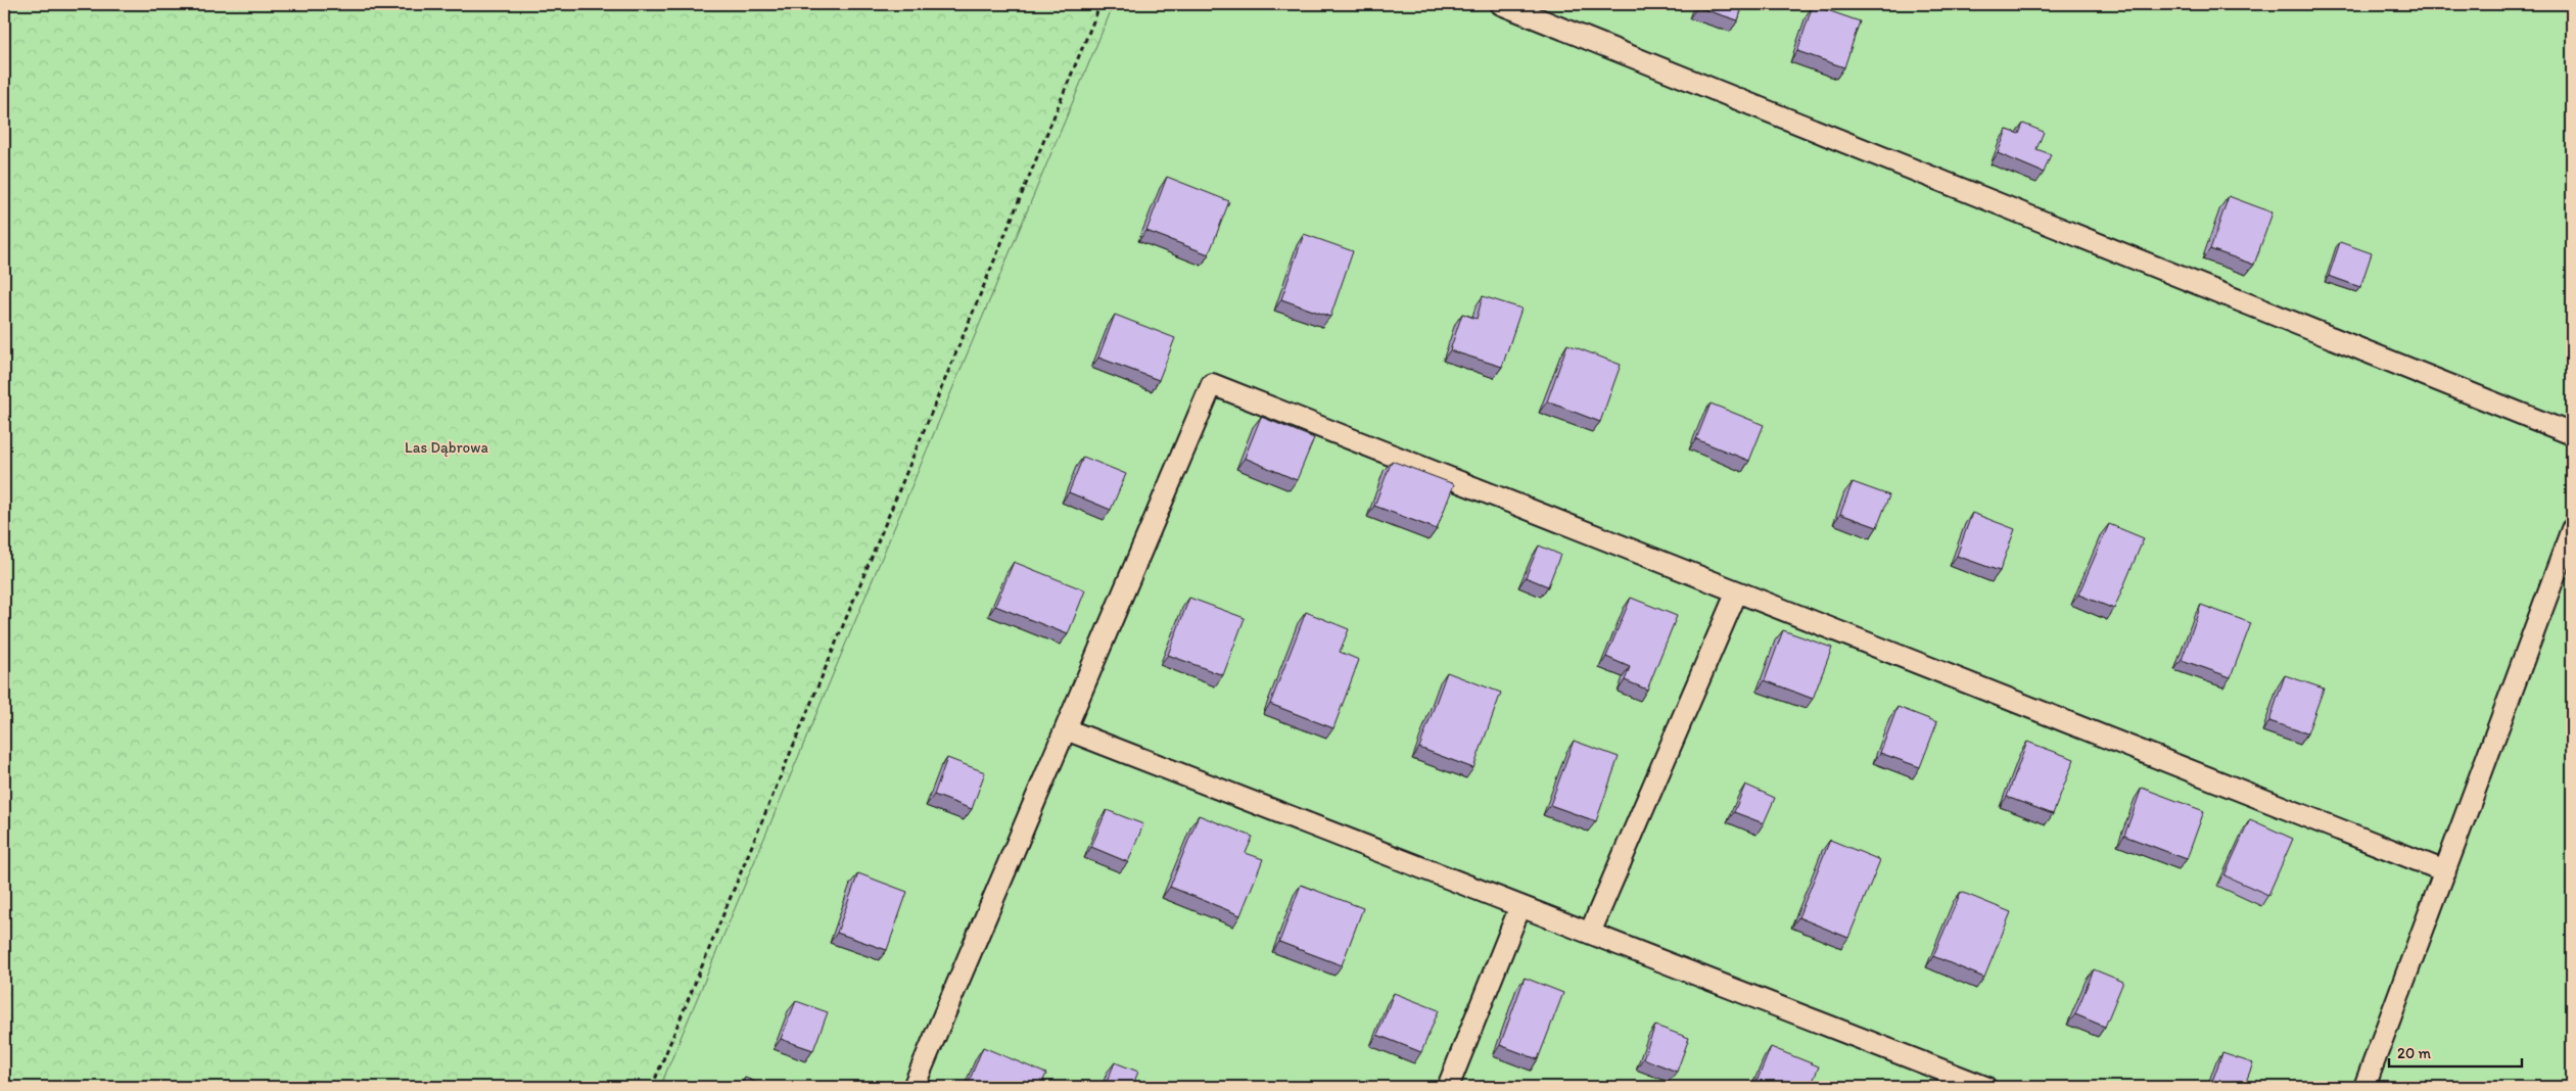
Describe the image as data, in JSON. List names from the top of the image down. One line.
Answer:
{"parks":["Las Dąbrowa"],"scale_bar":"20 m"}
